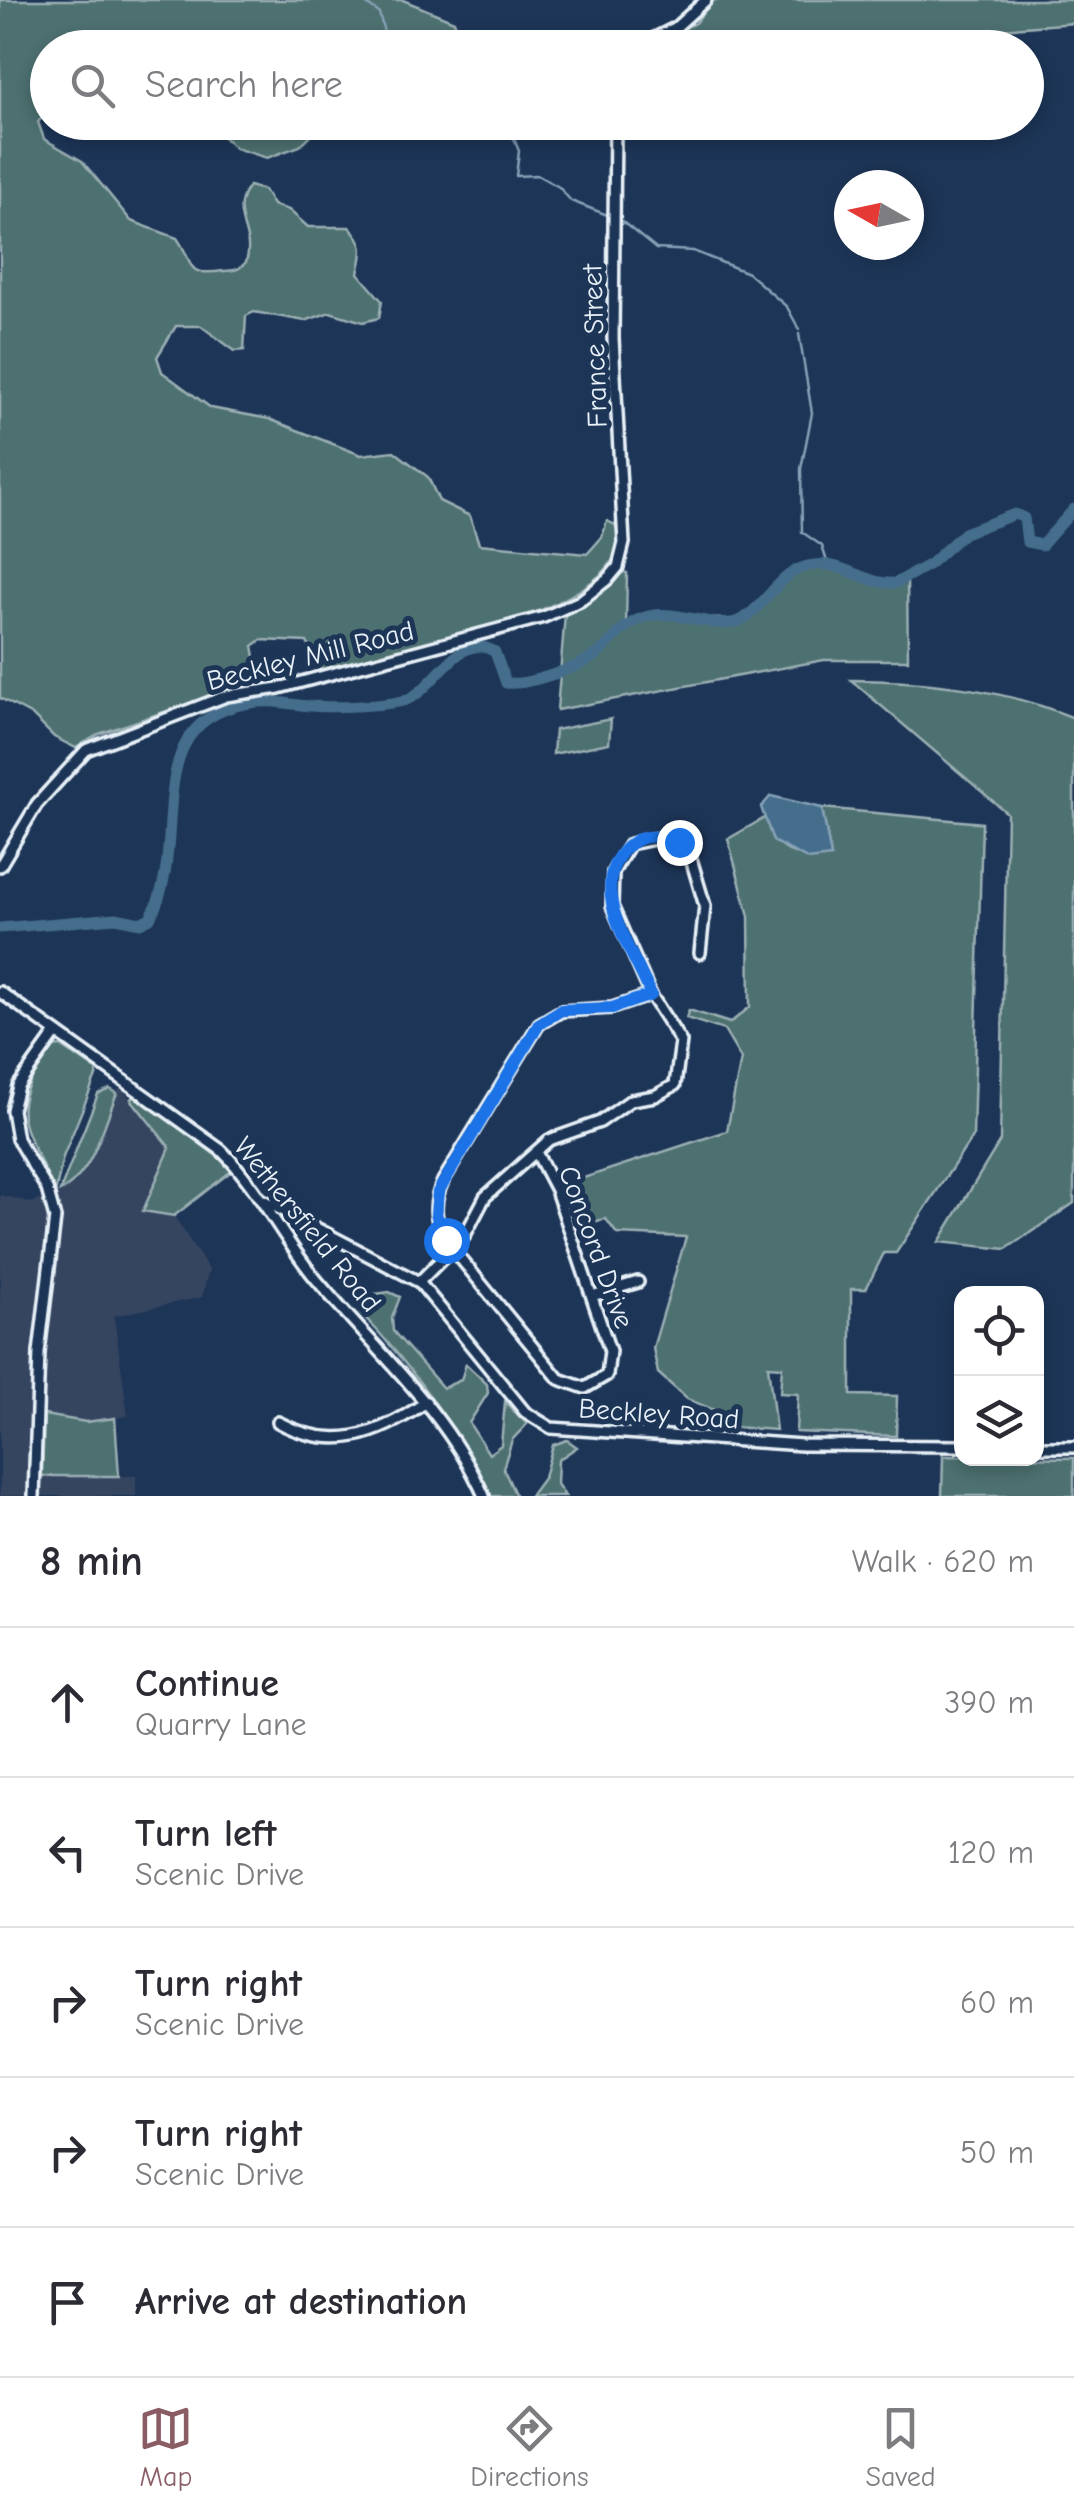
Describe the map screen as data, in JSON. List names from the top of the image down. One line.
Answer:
{"streets":{"street":["France Street","Beckley Mill Road","Wethersfield Road","Concord Drive","Beckley Road"]},"crossings":[["France Street","Beckley Mill Road"],["Wethersfield Road","Beckley Road"]],"north":"left","page":{"search":"Search here","heading":["8 min","Walk · 620 m"],"list":[["Continue","Quarry Lane","390 m"],["Turn left","Scenic Drive","120 m"],["Turn right","Scenic Drive","60 m"],["Turn right","Scenic Drive","50 m"],"Arrive at destination"],"nav":["Map","Directions","Saved"]}}
